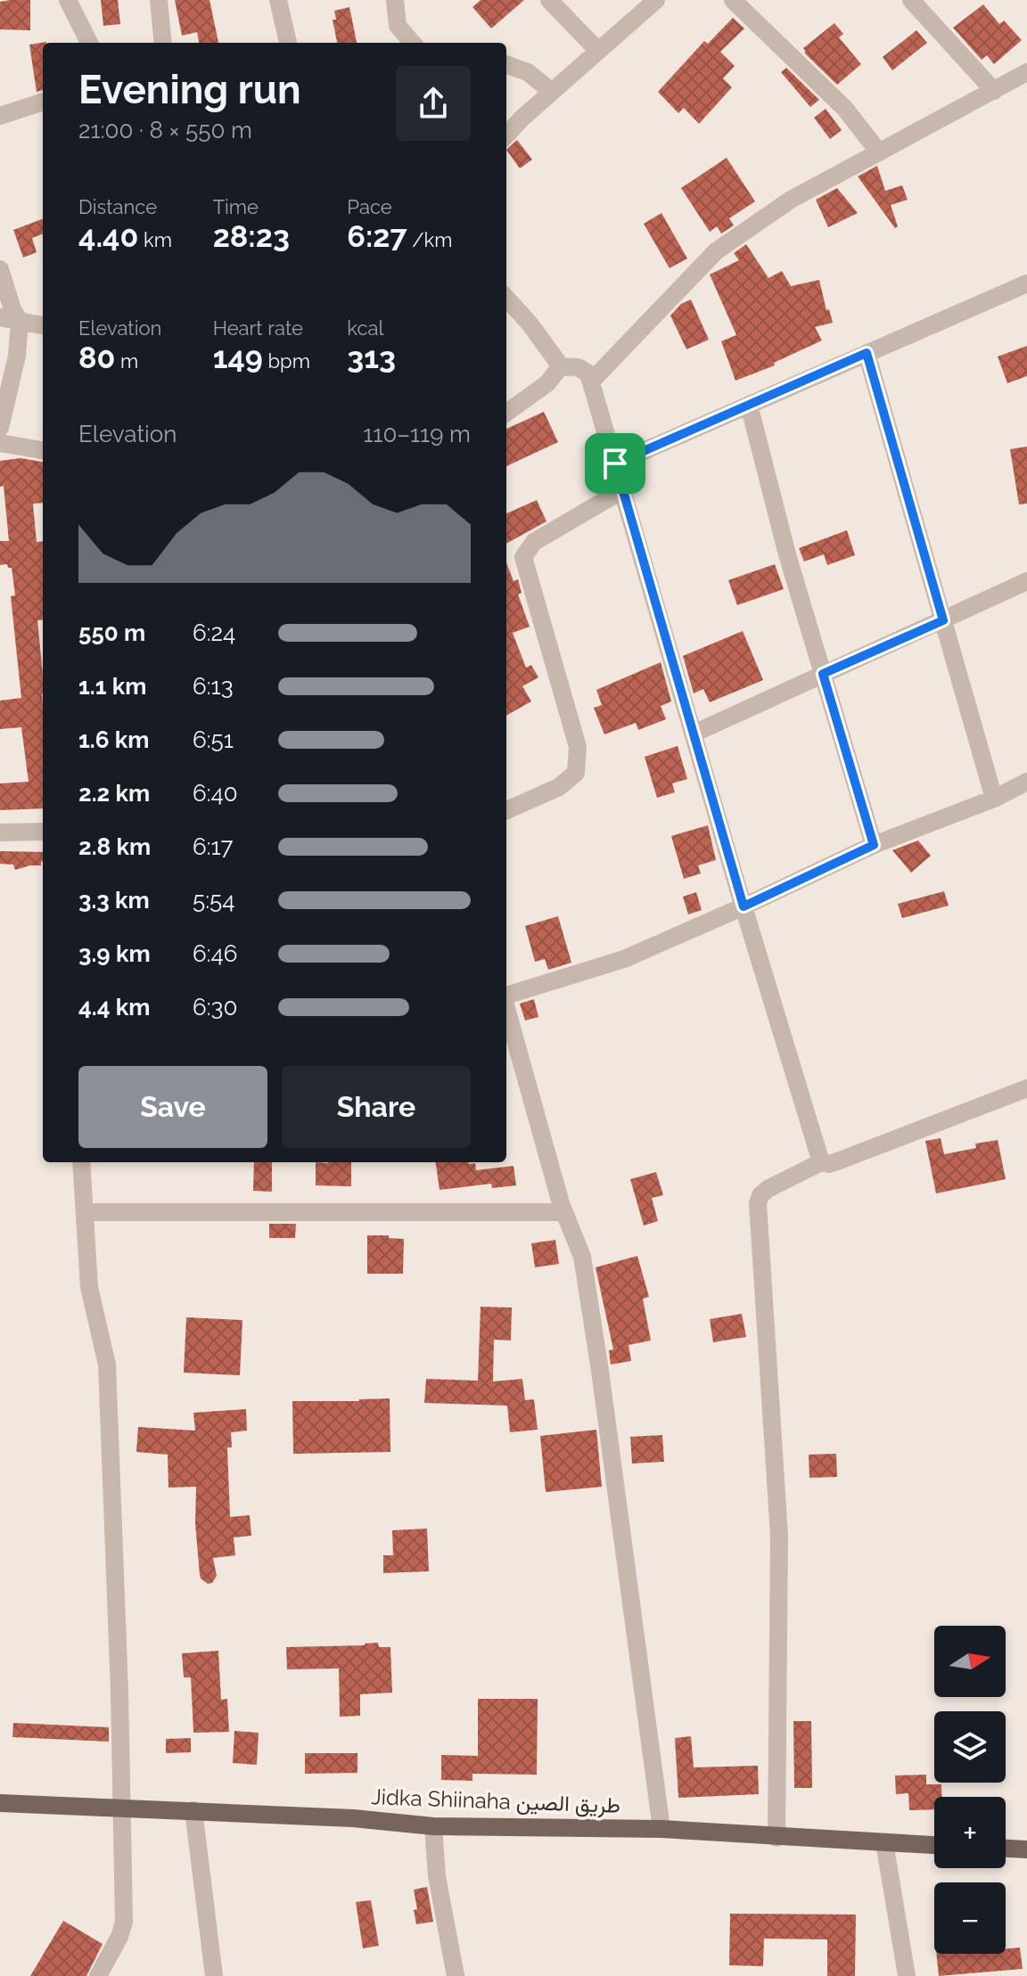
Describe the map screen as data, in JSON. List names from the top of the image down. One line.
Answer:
{"streets":{"main road":["Jidka Shiinaha طريق الصين"]},"north":"right","page":{"heading":["Evening run","21:00 · 8 × 550 m"],"stats":[["Distance","4.40 km"],["Time","28:23"],["Pace","6:27 /km"],["Elevation","80 m"],["Heart rate","149 bpm"],["kcal","313"]],"chart":["Elevation","110–119 m"],"list":[{"name":"550 m","note":"6:24"},{"name":"1.1 km","note":"6:13"},{"name":"1.6 km","note":"6:51"},{"name":"2.2 km","note":"6:40"},{"name":"2.8 km","note":"6:17"},{"name":"3.3 km","note":"5:54"},{"name":"3.9 km","note":"6:46"},{"name":"4.4 km","note":"6:30"}],"buttons":["Save","Share"],"map_buttons":["+","−"]}}
